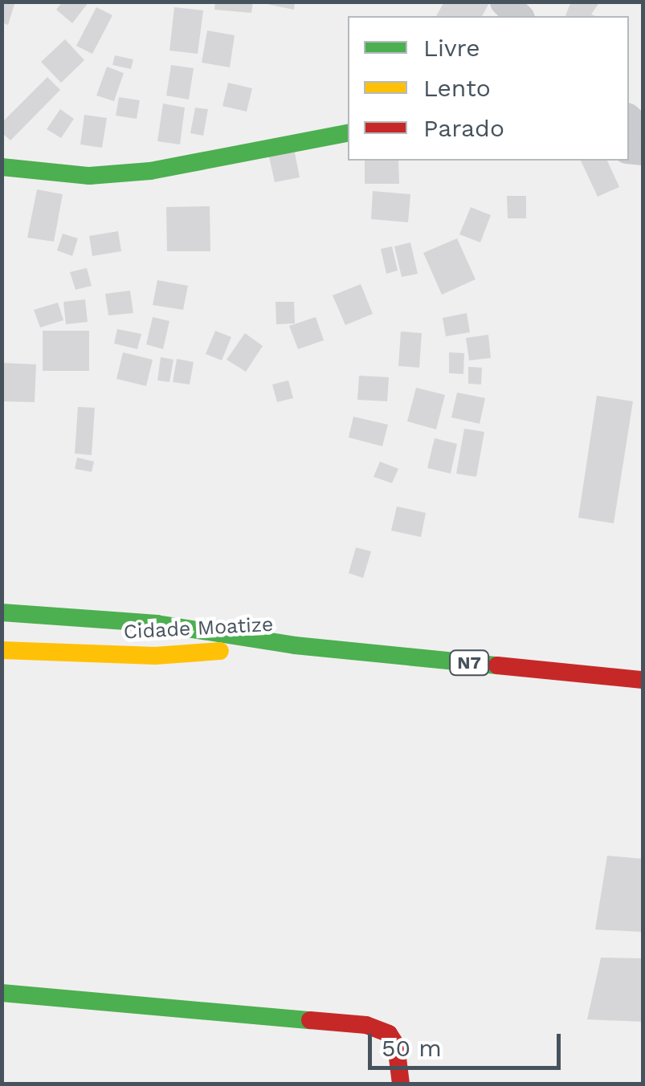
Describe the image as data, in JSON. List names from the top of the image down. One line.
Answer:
{"streets":{"main road":["Cidade Moatize","N7"]},"crossings":[["Cidade Moatize","N7"]],"legend":["Livre","Lento","Parado"],"scale_bar":"50 m"}
